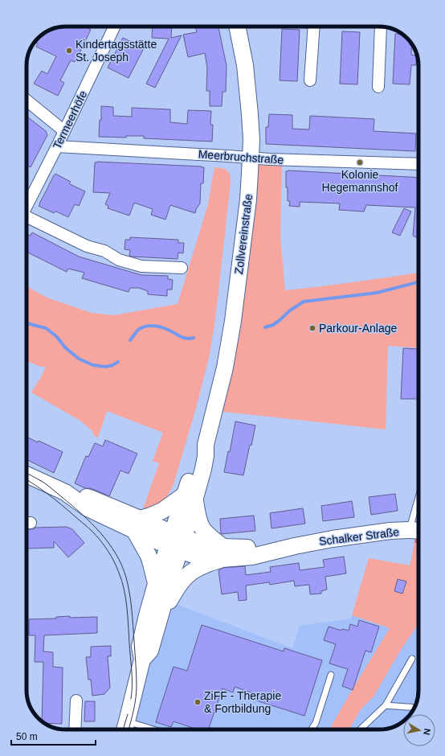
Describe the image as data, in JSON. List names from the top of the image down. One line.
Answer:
{"streets":{"main road":["Zollvereinstraße","Schalker Straße"],"street":["Termeerhöfe","Meerbruchstraße"]},"crossings":[["Termeerhöfe","Meerbruchstraße"],["Meerbruchstraße","Zollvereinstraße"],["Zollvereinstraße","Schalker Straße"]],"places":["Kindertagsstätte St. Joseph","Kolonie Hegemannshof","Parkour-Anlage","ZiFF - Therapie & Fortbildung"],"scale_bar":"50 m","north":"right"}
